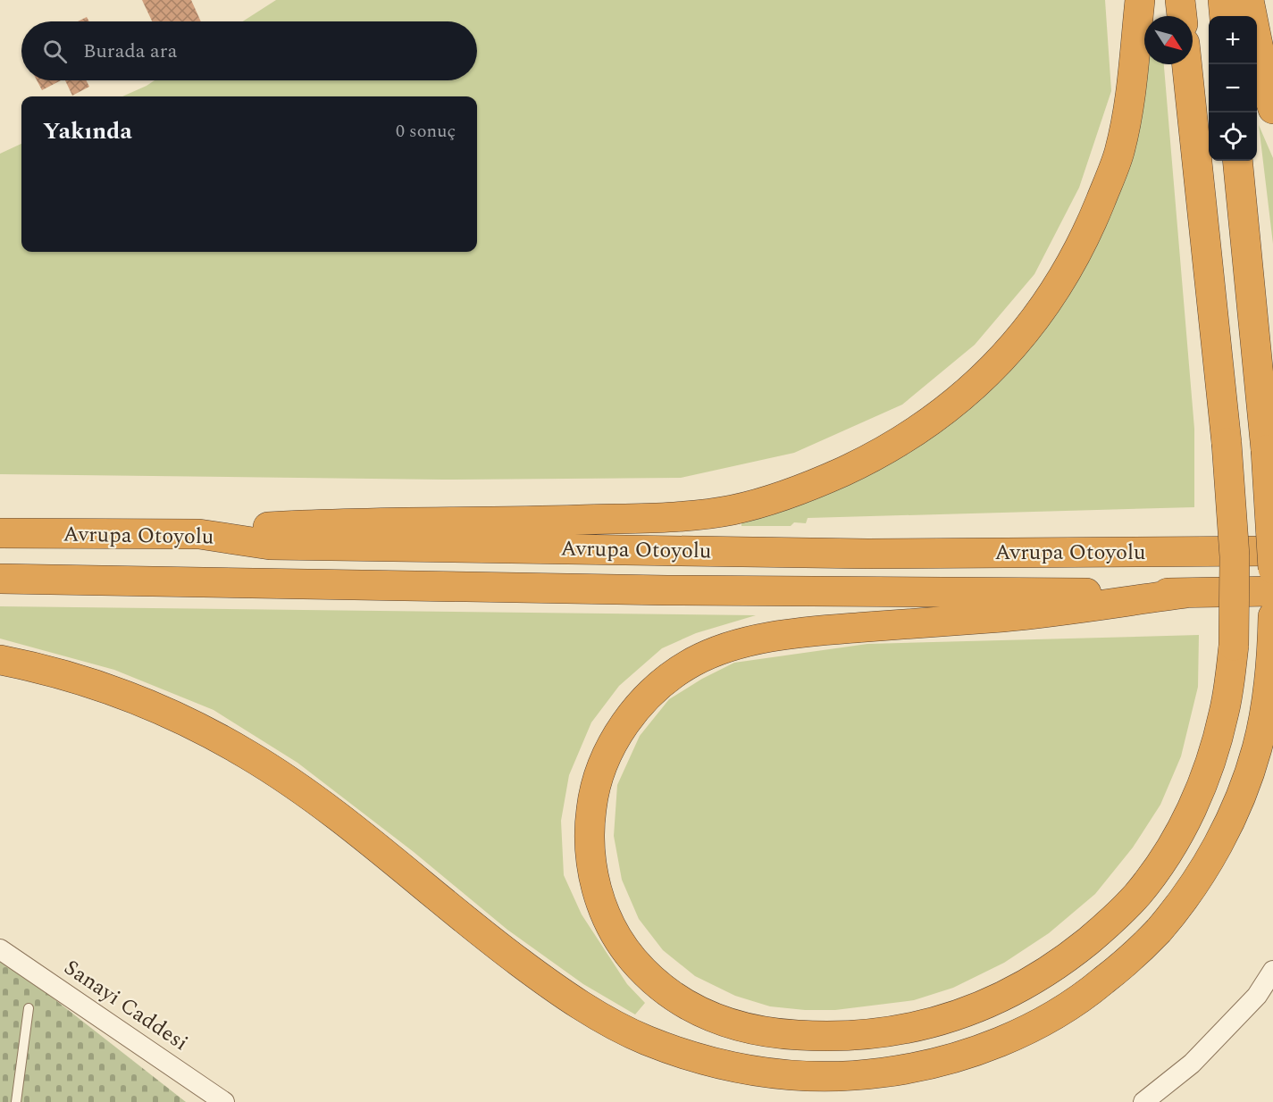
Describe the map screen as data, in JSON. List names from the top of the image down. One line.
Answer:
{"streets":{"highway":["Avrupa Otoyolu"],"street":["Sanayi Caddesi"]},"north":"bottom right","page":{"map_buttons":["+","−"],"search":"Burada ara","heading":["Yakında","0 sonuç"]}}
